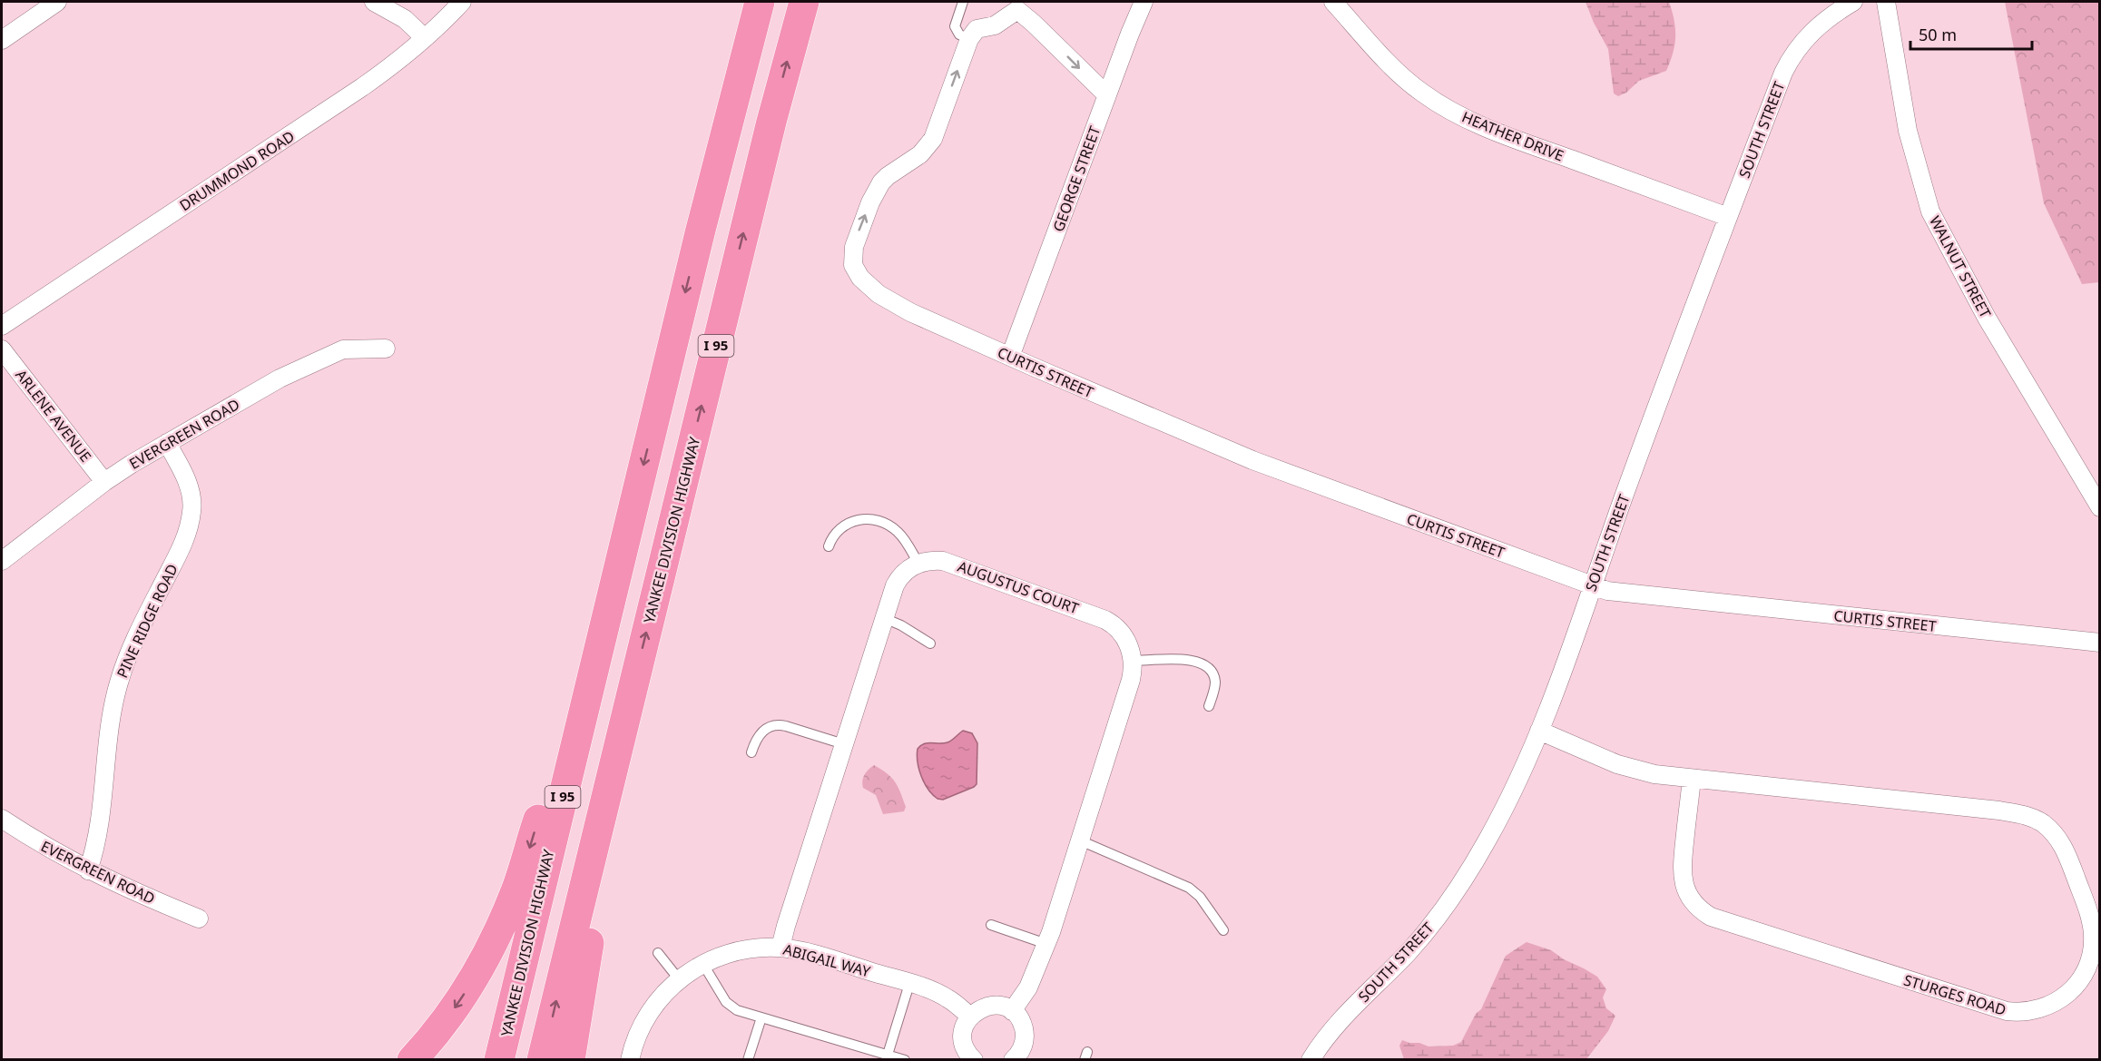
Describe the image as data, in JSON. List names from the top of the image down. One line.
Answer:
{"streets":{"highway":["I 95","YANKEE DIVISION HIGHWAY"],"street":["SOUTH STREET","HEATHER DRIVE","DRUMMOND ROAD","GEORGE STREET","WALNUT STREET","CURTIS STREET","ARLENE AVENUE","EVERGREEN ROAD","AUGUSTUS COURT","PINE RIDGE ROAD","ABIGAIL WAY","STURGES ROAD"]},"crossings":[["SOUTH STREET","HEATHER DRIVE"],["SOUTH STREET","CURTIS STREET"],["SOUTH STREET","STURGES ROAD"],["GEORGE STREET","CURTIS STREET"],["ARLENE AVENUE","EVERGREEN ROAD"],["EVERGREEN ROAD","PINE RIDGE ROAD"]],"scale_bar":"50 m"}
